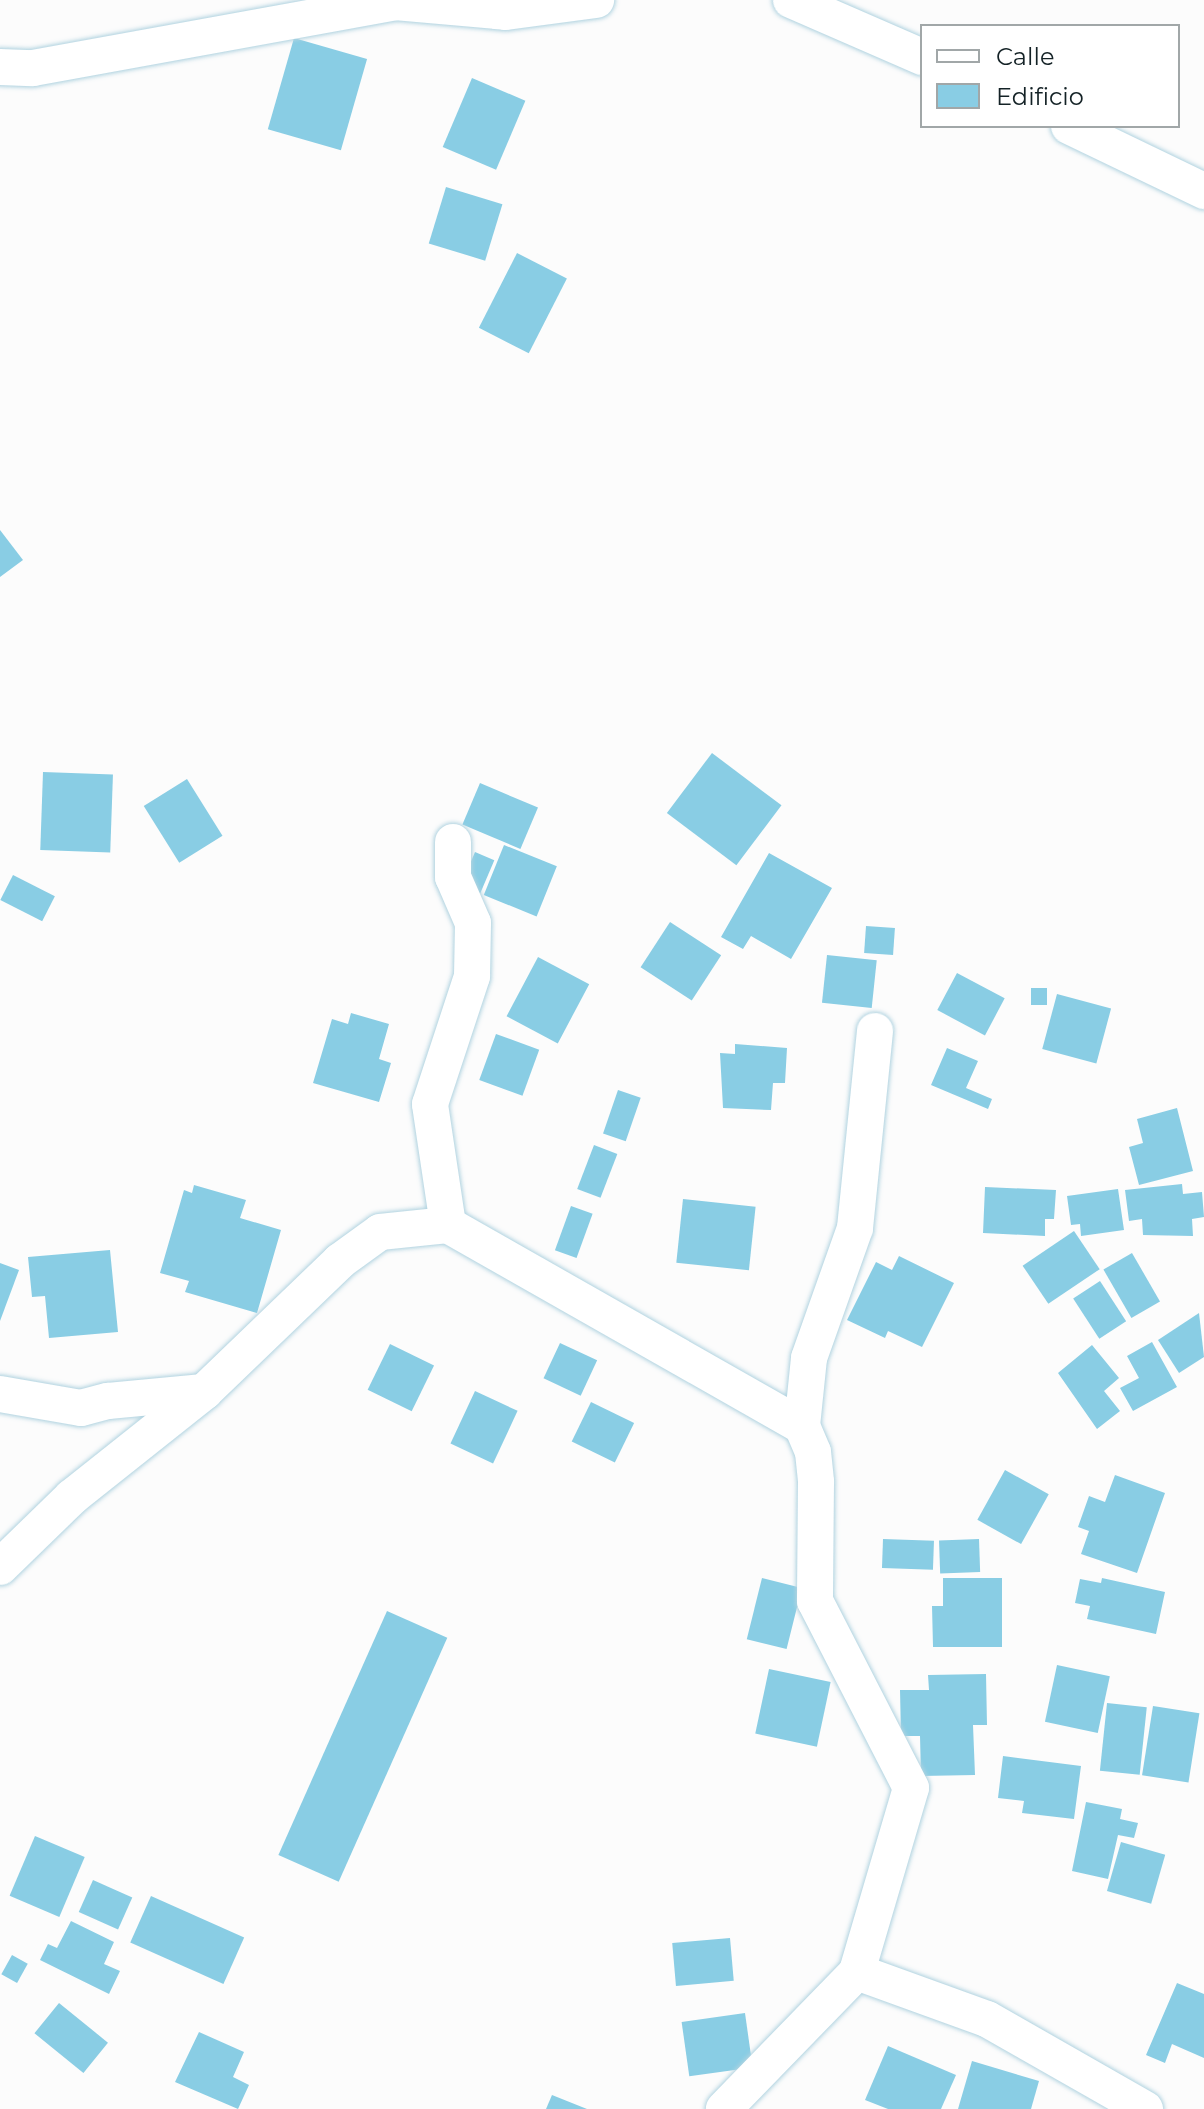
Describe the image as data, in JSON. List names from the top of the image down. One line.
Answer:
{"legend":["Calle","Edificio"]}
